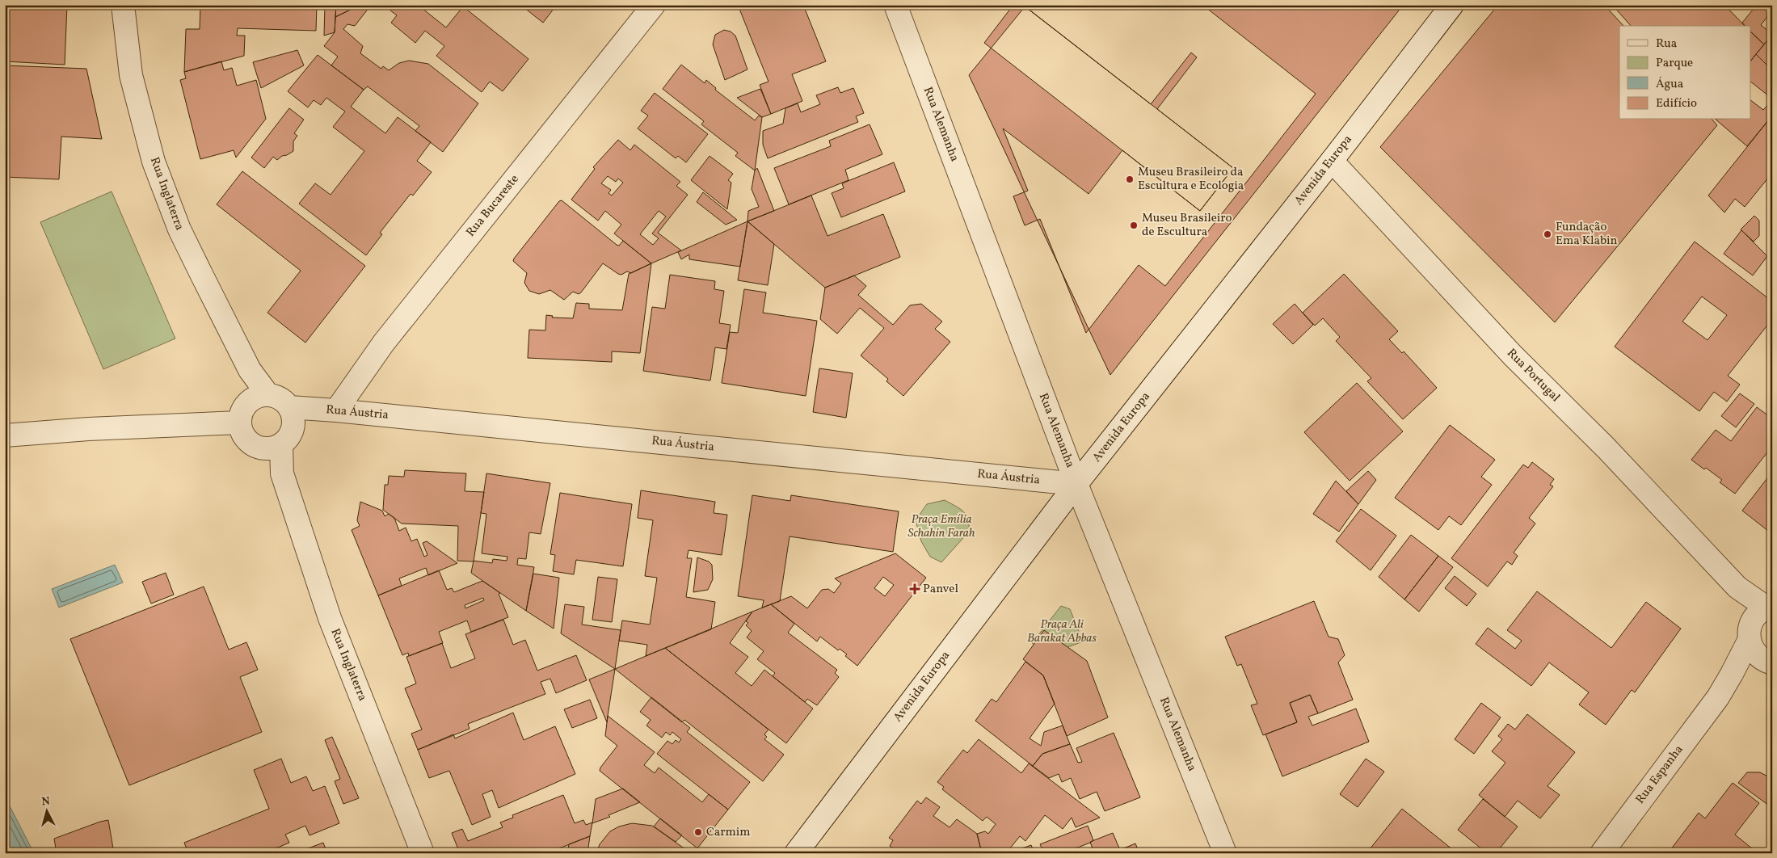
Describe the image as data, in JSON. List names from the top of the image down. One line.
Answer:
{"streets":{"street":["Rua Alemanha","Avenida Europa","Rua Inglaterra","Rua Bucareste","Rua Portugal","Rua Áustria","Rua Espanha"]},"crossings":[["Rua Alemanha","Avenida Europa"],["Rua Alemanha","Rua Áustria"],["Avenida Europa","Rua Portugal"],["Avenida Europa","Rua Áustria"],["Rua Inglaterra","Rua Áustria"],["Rua Bucareste","Rua Áustria"],["Rua Portugal","Rua Espanha"]],"parks":["Praça Emília Schahin Farah","Praça Ali Barakat Abbas"],"places":{"other":["Museu Brasileiro da Escultura e Ecologia","Museu Brasileiro de Escultura","Fundação Ema Klabin","Carmim"],"health":["Panvel"]},"legend":["Rua","Parque","Água","Edifício"],"north":"top"}
